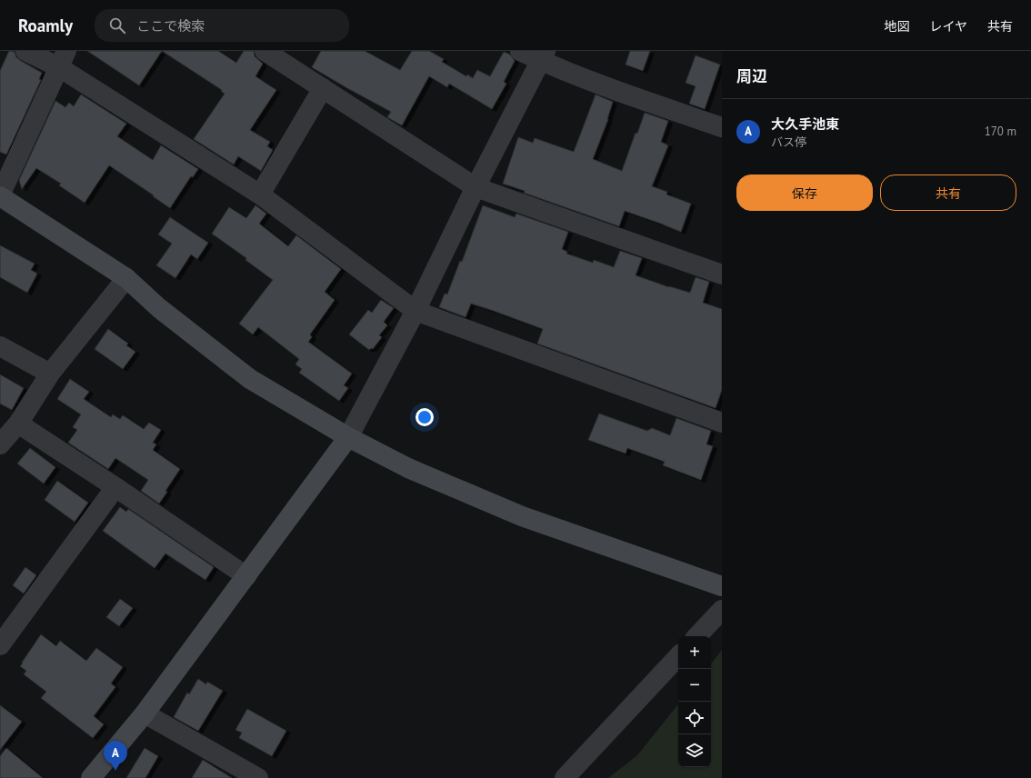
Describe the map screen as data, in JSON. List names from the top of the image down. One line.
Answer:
{"page":{"header":"Roamly","search":"ここで検索","nav":["地図","レイヤ","共有"],"heading":"周辺","list":[{"mark":"A","name":"大久手池東","note":"バス停","value":"170 m"}],"buttons":["保存","共有"],"map_buttons":["+","−"],"pins":"A"}}
